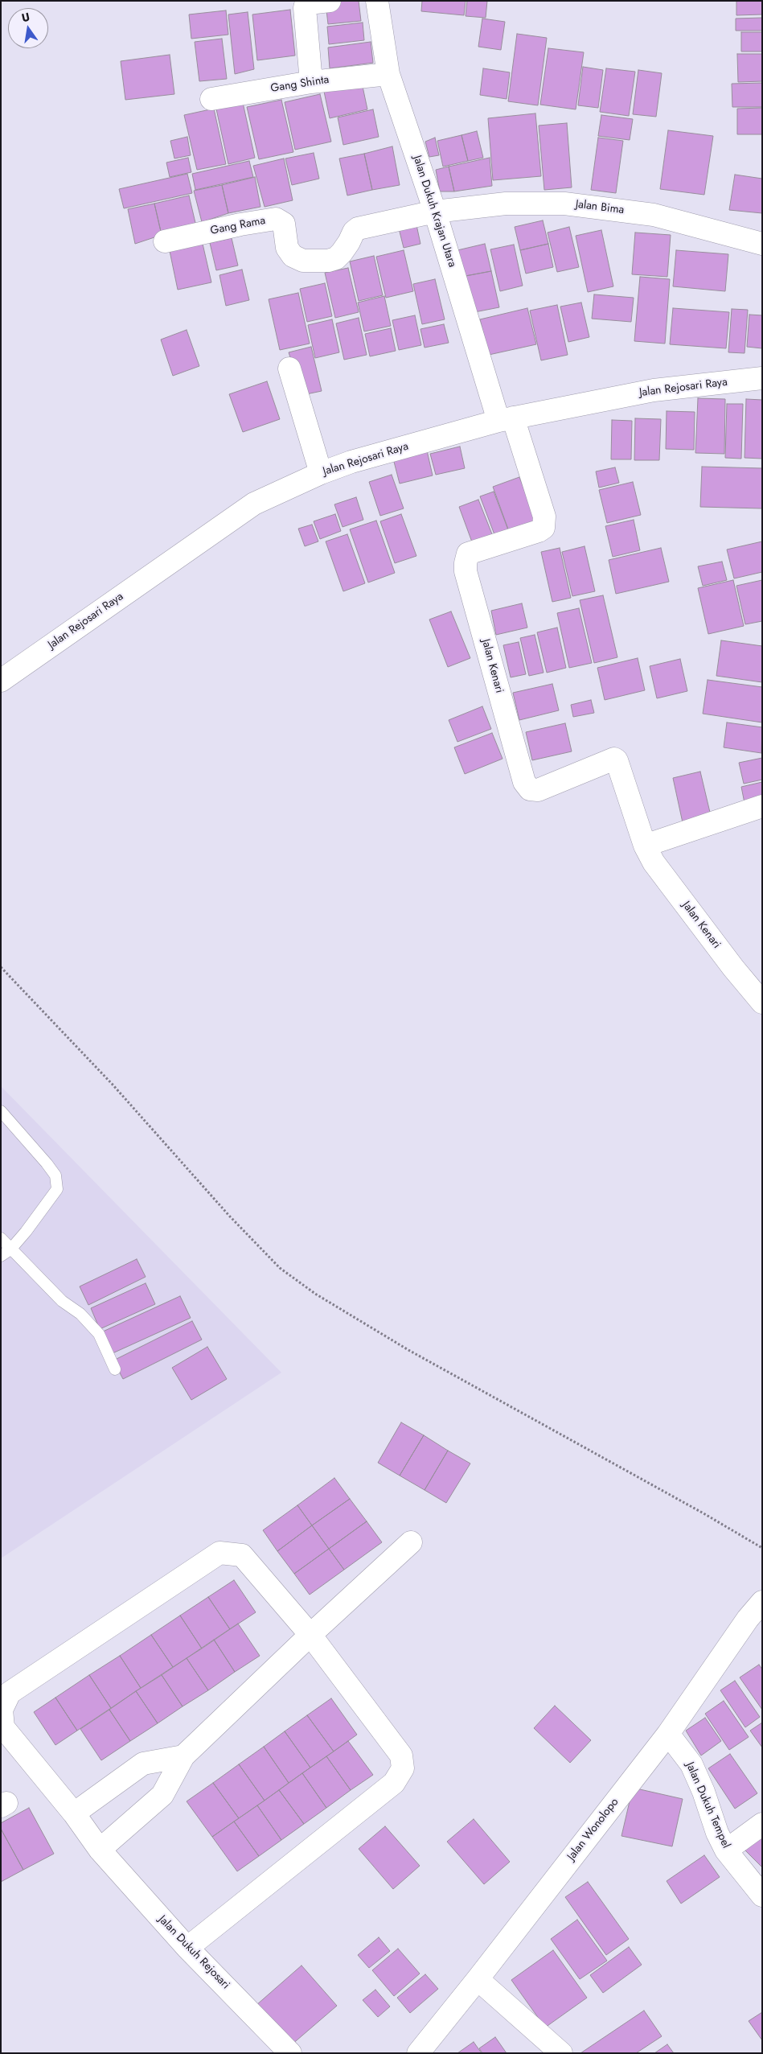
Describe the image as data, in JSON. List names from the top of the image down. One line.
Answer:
{"streets":{"street":["Gang Shinta","Jalan Bima","Jalan Dukuh Krajan Utara","Gang Rama","Jalan Rejosari Raya","Jalan Kenari","Jalan Dukuh Tempel","Jalan Wonolopo","Jalan Dukuh Rejosari"]},"crossings":[["Gang Shinta","Jalan Dukuh Krajan Utara"],["Jalan Bima","Jalan Dukuh Krajan Utara"],["Jalan Bima","Gang Rama"],["Jalan Dukuh Krajan Utara","Gang Rama"],["Jalan Dukuh Krajan Utara","Jalan Rejosari Raya"],["Jalan Dukuh Krajan Utara","Jalan Kenari"],["Jalan Rejosari Raya","Jalan Kenari"],["Jalan Dukuh Tempel","Jalan Wonolopo"]],"north":"top"}
